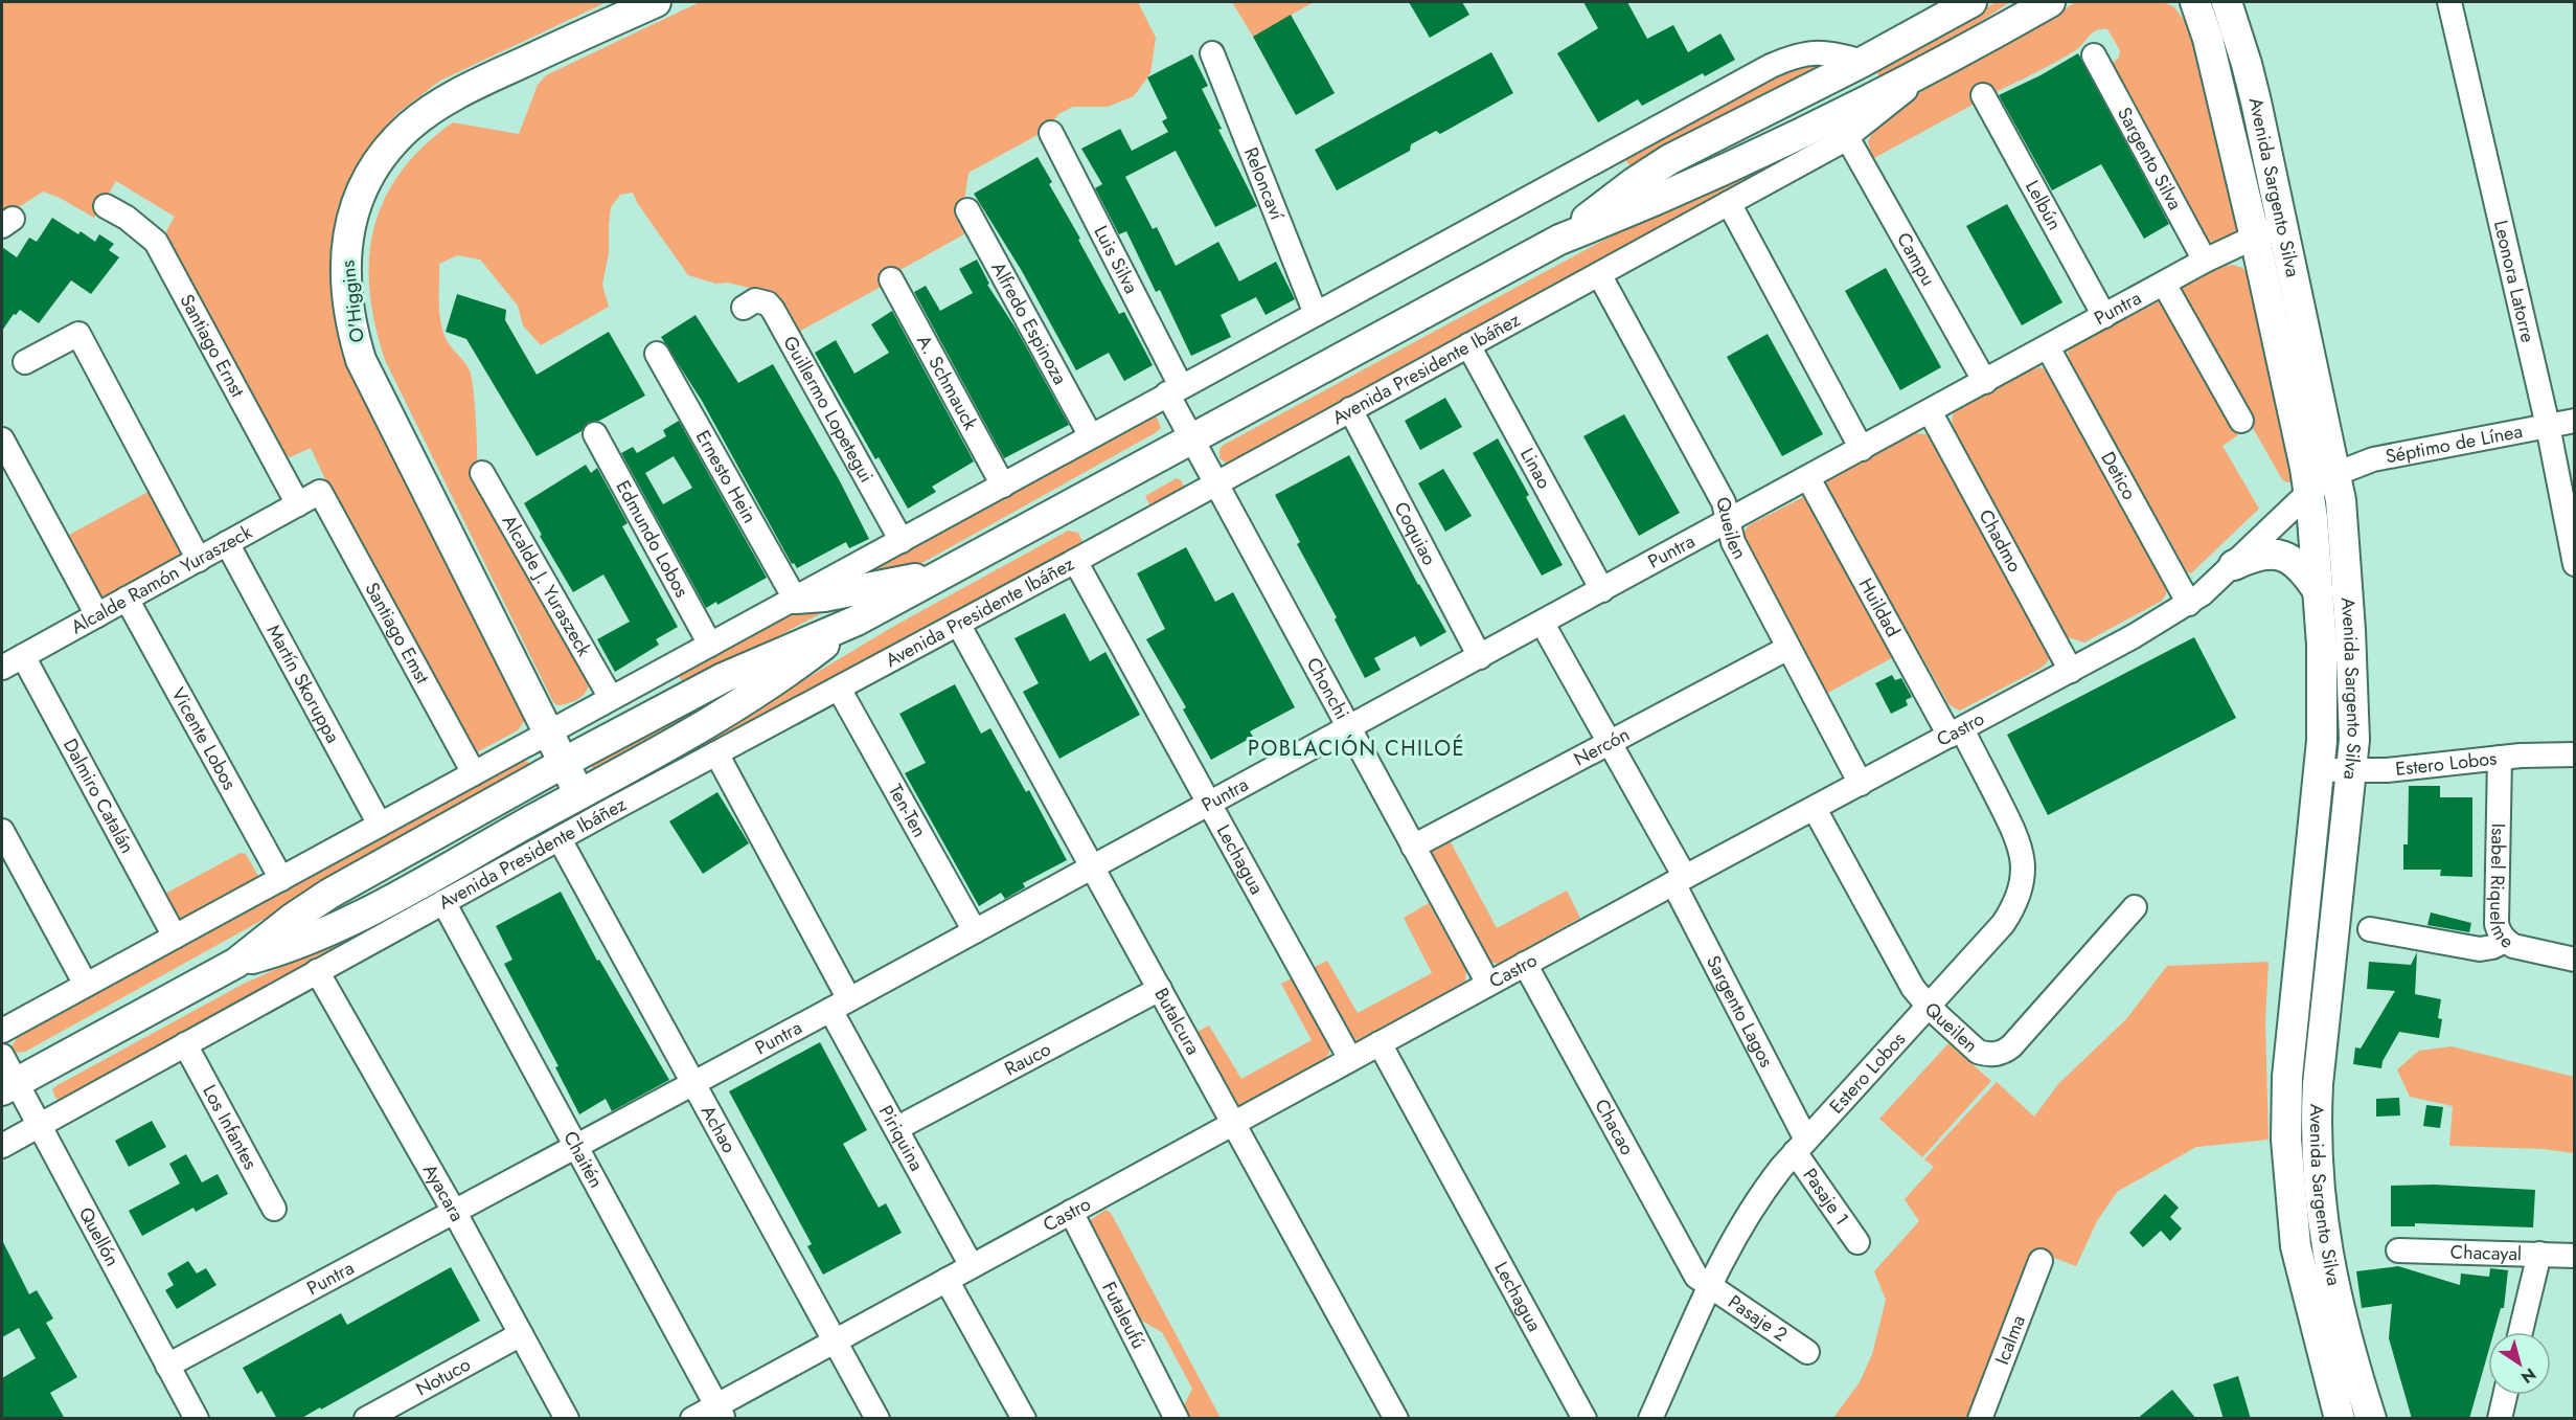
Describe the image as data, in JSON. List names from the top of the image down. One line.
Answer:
{"streets":{"main road":["Avenida Sargento Silva","O'Higgins","Avenida Presidente Ibáñez"],"street":["Sargento Silva","Reloncaví","Lelbún","Luis Silva","Campu","Leonora Latorre","Puntra","Alfredo Espinoza","Santiago Ernst","A. Schmauck","Guillermo Lopetegui","Séptimo de Línea","Linao","Detico","Ernesto Hein","Queilen","Coquiao","Edmundo Lobos","Chadmo","Alcalde Ramón Yuraszeck","Alcalde J. Yuraszeck","Huildad","Santiago Emst","Martín Skoruppa","Chonchi","Castro","Vicente Lobos","Nercón","Estero Lobos","Dalmiro Catalán","Ten-Ten","Lechagua","Isabel Riquelme","Sargento Lagos","Butalcura","Rauco","Los Infantes","Chacao","Achao","Piriquina","Chaitén","Ayacara","Pasaje 1","Quellón","Chacayal","Futaleufú","Pasaje 2","Icalma","Notuco"]},"crossings":[["Sargento Silva","Puntra"],["Avenida Sargento Silva","Puntra"],["Avenida Sargento Silva","Séptimo de Línea"],["Avenida Sargento Silva","Castro"],["Avenida Sargento Silva","Estero Lobos"],["Lelbún","Puntra"],["Luis Silva","Chonchi"],["Campu","Puntra"],["Campu","Avenida Presidente Ibáñez"],["Leonora Latorre","Séptimo de Línea"],["O'Higgins","Avenida Presidente Ibáñez"],["Puntra","Linao"],["Puntra","Detico"],["Puntra","Queilen"],["Puntra","Coquiao"],["Puntra","Chadmo"],["Puntra","Huildad"],["Puntra","Chonchi"],["Puntra","Ten-Ten"],["Puntra","Lechagua"],["Puntra","Sargento Lagos"],["Puntra","Butalcura"],["Puntra","Achao"],["Puntra","Piriquina"],["Puntra","Chaitén"],["Puntra","Ayacara"],["Puntra","Quellón"],["Santiago Ernst","Alcalde Ramón Yuraszeck"],["Avenida Presidente Ibáñez","Linao"],["Avenida Presidente Ibáñez","Queilen"],["Avenida Presidente Ibáñez","Coquiao"],["Avenida Presidente Ibáñez","Chonchi"],["Avenida Presidente Ibáñez","Ten-Ten"],["Avenida Presidente Ibáñez","Lechagua"],["Avenida Presidente Ibáñez","Butalcura"],["Avenida Presidente Ibáñez","Los Infantes"],["Avenida Presidente Ibáñez","Achao"],["Avenida Presidente Ibáñez","Piriquina"],["Avenida Presidente Ibáñez","Chaitén"],["Avenida Presidente Ibáñez","Ayacara"],["Avenida Presidente Ibáñez","Quellón"],["Séptimo de Línea","Castro"],["Detico","Castro"],["Queilen","Castro"],["Queilen","Nercón"],["Queilen","Estero Lobos"],["Chadmo","Castro"],["Alcalde Ramón Yuraszeck","Santiago Emst"],["Alcalde Ramón Yuraszeck","Martín Skoruppa"],["Alcalde Ramón Yuraszeck","Vicente Lobos"],["Alcalde Ramón Yuraszeck","Dalmiro Catalán"],["Huildad","Castro"],["Huildad","Estero Lobos"],["Chonchi","Castro"],["Chonchi","Nercón"],["Castro","Estero Lobos"],["Castro","Lechagua"],["Castro","Sargento Lagos"],["Castro","Butalcura"],["Castro","Chacao"],["Castro","Achao"],["Castro","Piriquina"],["Castro","Chaitén"],["Castro","Futaleufú"],["Nercón","Sargento Lagos"],["Estero Lobos","Isabel Riquelme"],["Estero Lobos","Sargento Lagos"],["Estero Lobos","Chacao"],["Estero Lobos","Pasaje 1"],["Estero Lobos","Pasaje 2"],["Sargento Lagos","Pasaje 1"],["Butalcura","Rauco"],["Rauco","Piriquina"],["Chacao","Pasaje 2"],["Ayacara","Notuco"]],"districts":["POBLACIÓN CHILOÉ"],"north":"bottom right"}
